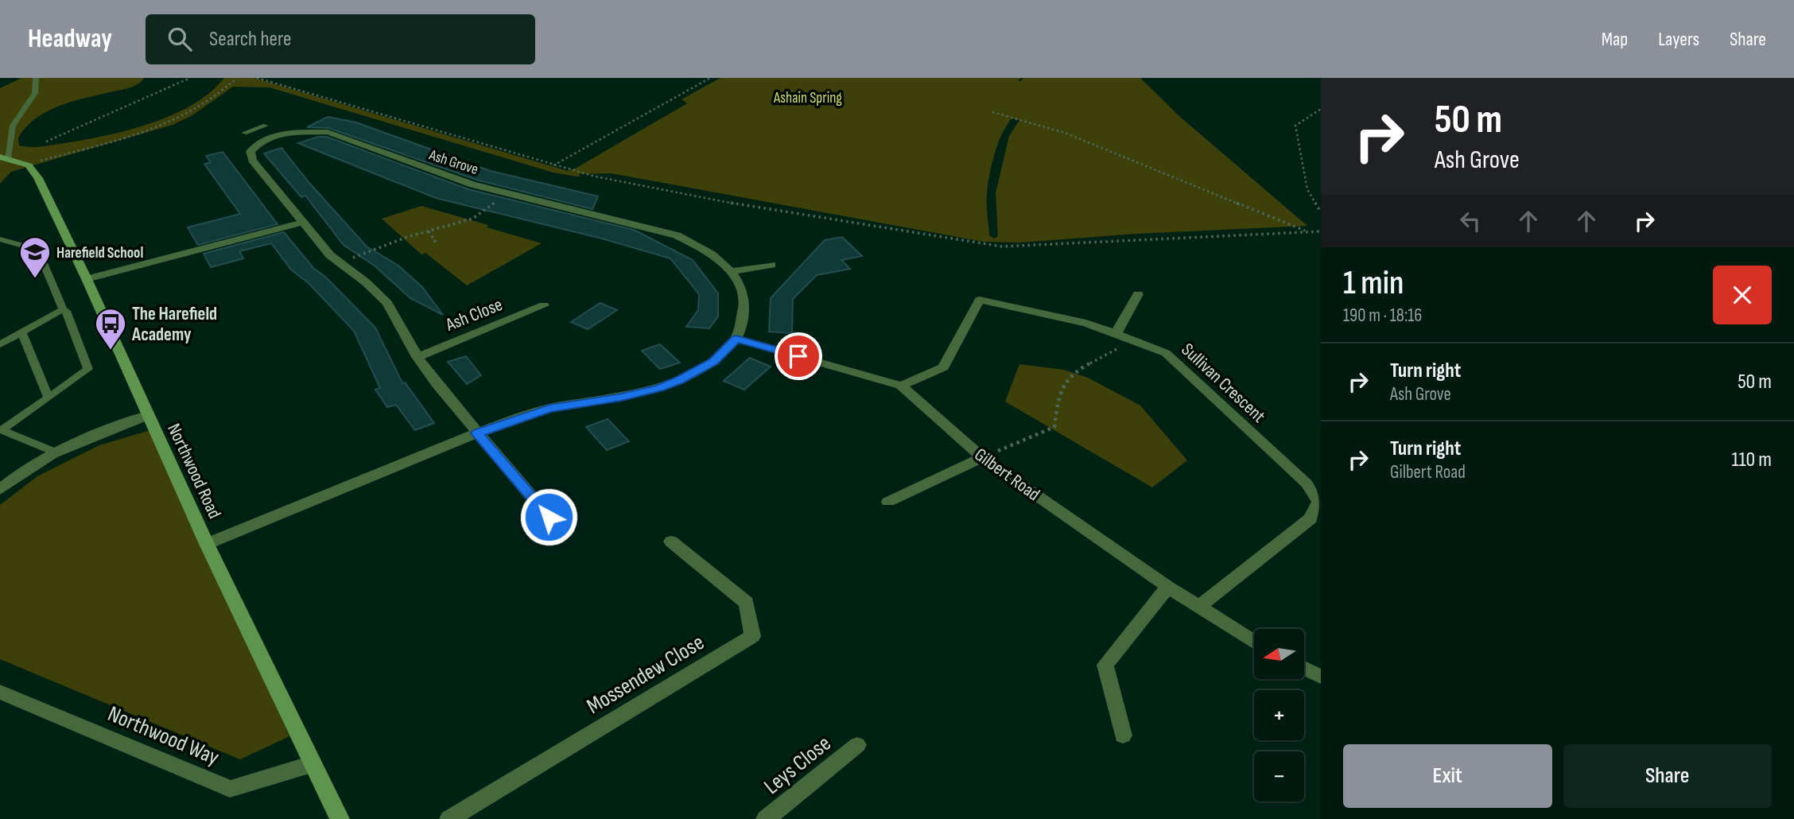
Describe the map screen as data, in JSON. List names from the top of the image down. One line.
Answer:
{"streets":{"street":["Ash Grove","Ash Close","Sullivan Crescent","Northwood Road","Gilbert Road","Mossendew Close","Northwood Way","Leys Close"]},"crossings":[["Ash Grove","Northwood Road"],["Ash Grove","Gilbert Road"],["Sullivan Crescent","Gilbert Road"],["Northwood Road","Northwood Way"]],"parks":["Ashain Spring"],"places":{"school or university":["Harefield School"],"bus stop":["The Harefield Academy"]},"north":"left","page":{"header":"Headway","search":"Search here","nav":["Map","Layers","Share"],"turn":["50 m","Ash Grove"],"heading":["1 min","190 m · 18:16"],"list":[{"name":"Turn right","note":"Ash Grove","value":"50 m"},{"name":"Turn right","note":"Gilbert Road","value":"110 m"}],"map_buttons":["+","−"],"buttons":["Exit","Share"]}}
